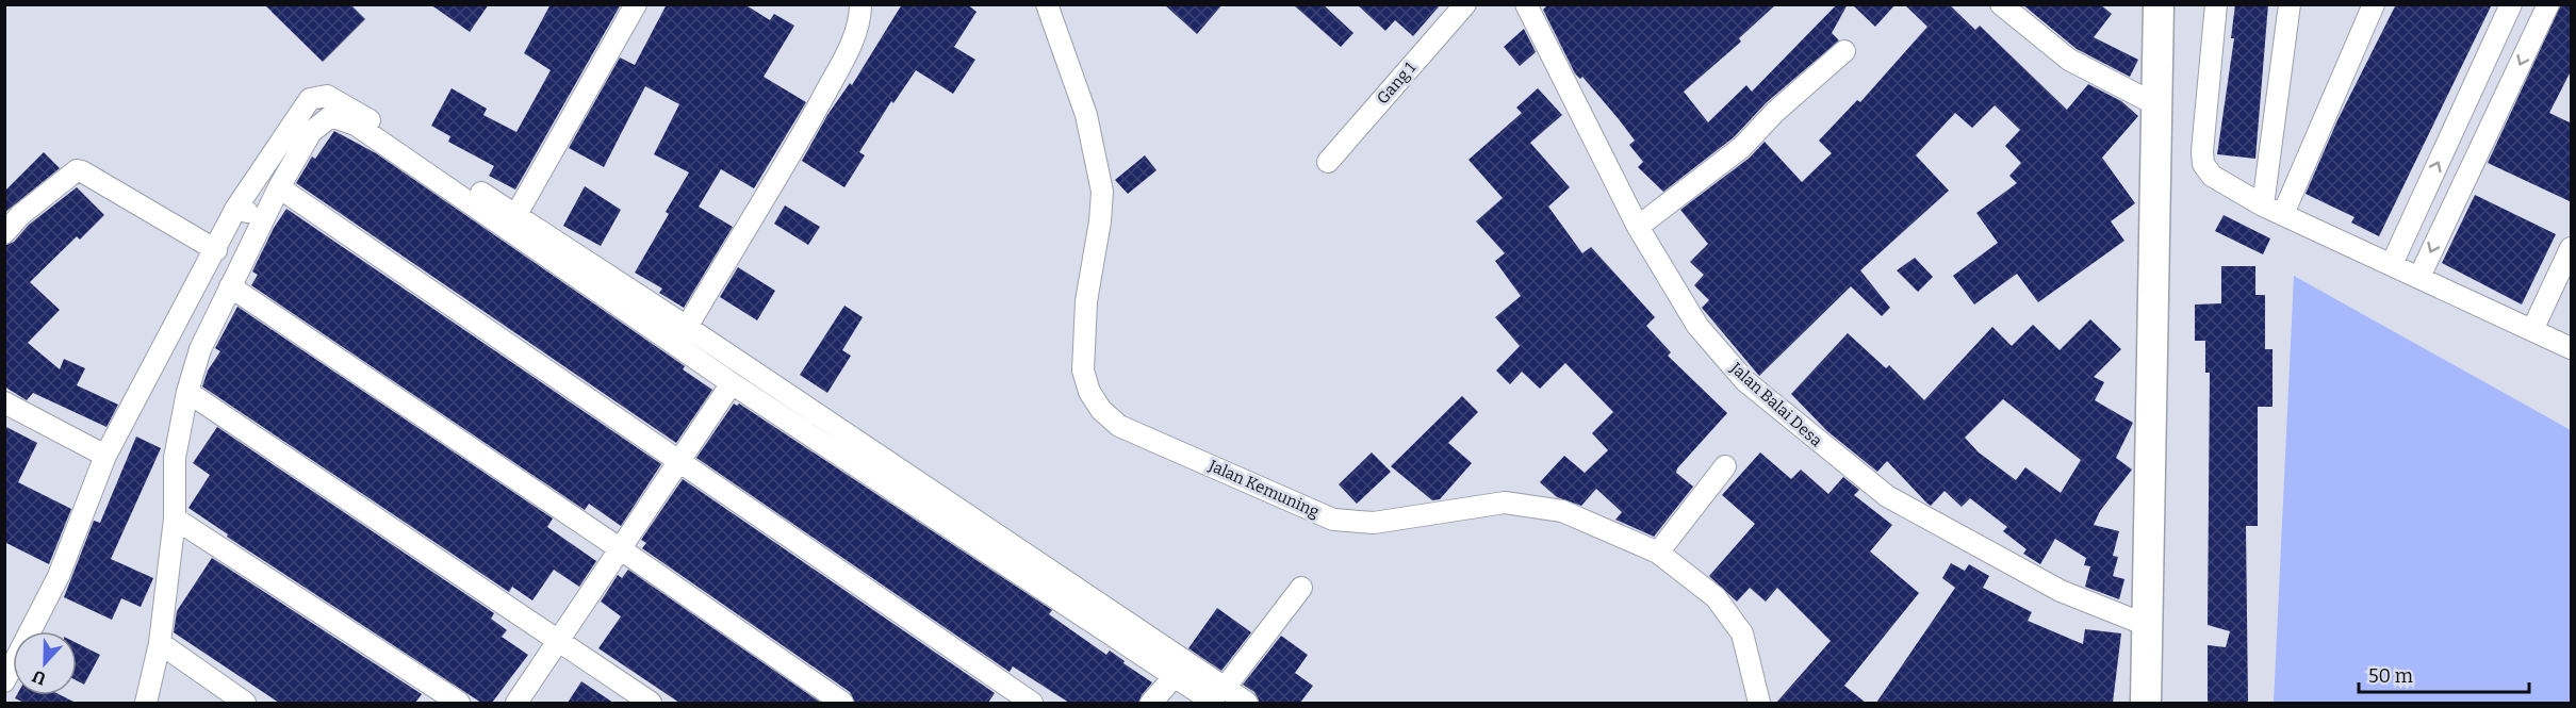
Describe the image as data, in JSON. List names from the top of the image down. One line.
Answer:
{"streets":{"street":["Gang 1","Jalan Balai Desa","Jalan Kemuning"]},"scale_bar":"50 m","north":"bottom"}
